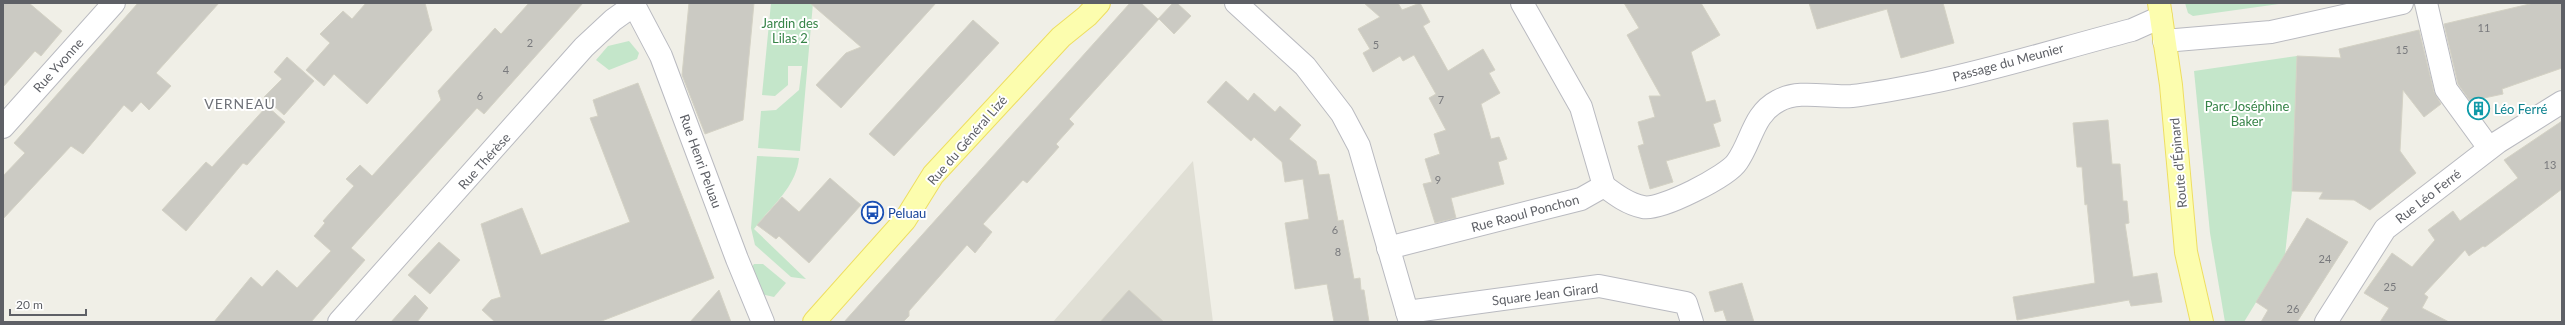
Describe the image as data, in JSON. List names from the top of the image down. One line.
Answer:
{"streets":{"main road":["Rue du Général Lizé","Route d'Épinard"],"street":["Passage du Meunier","Rue Yvonne","Rue Thérèse","Rue Henri Peluau","Rue Léo Ferré","Rue Raoul Ponchon","Square Jean Girard"]},"crossings":[["Passage du Meunier","Route d'Épinard"],["Passage du Meunier","Rue Raoul Ponchon"],["Rue Thérèse","Rue Henri Peluau"]],"districts":["VERNEAU"],"parks":["Jardin des Lilas 2","Parc Joséphine Baker"],"places":{"building":["Léo Ferré"],"bus stop":["Peluau"]},"house_numbers":["11","2","5","15","4","6","7","13","9","6","8","24","25","26"],"scale_bar":"20 m"}
